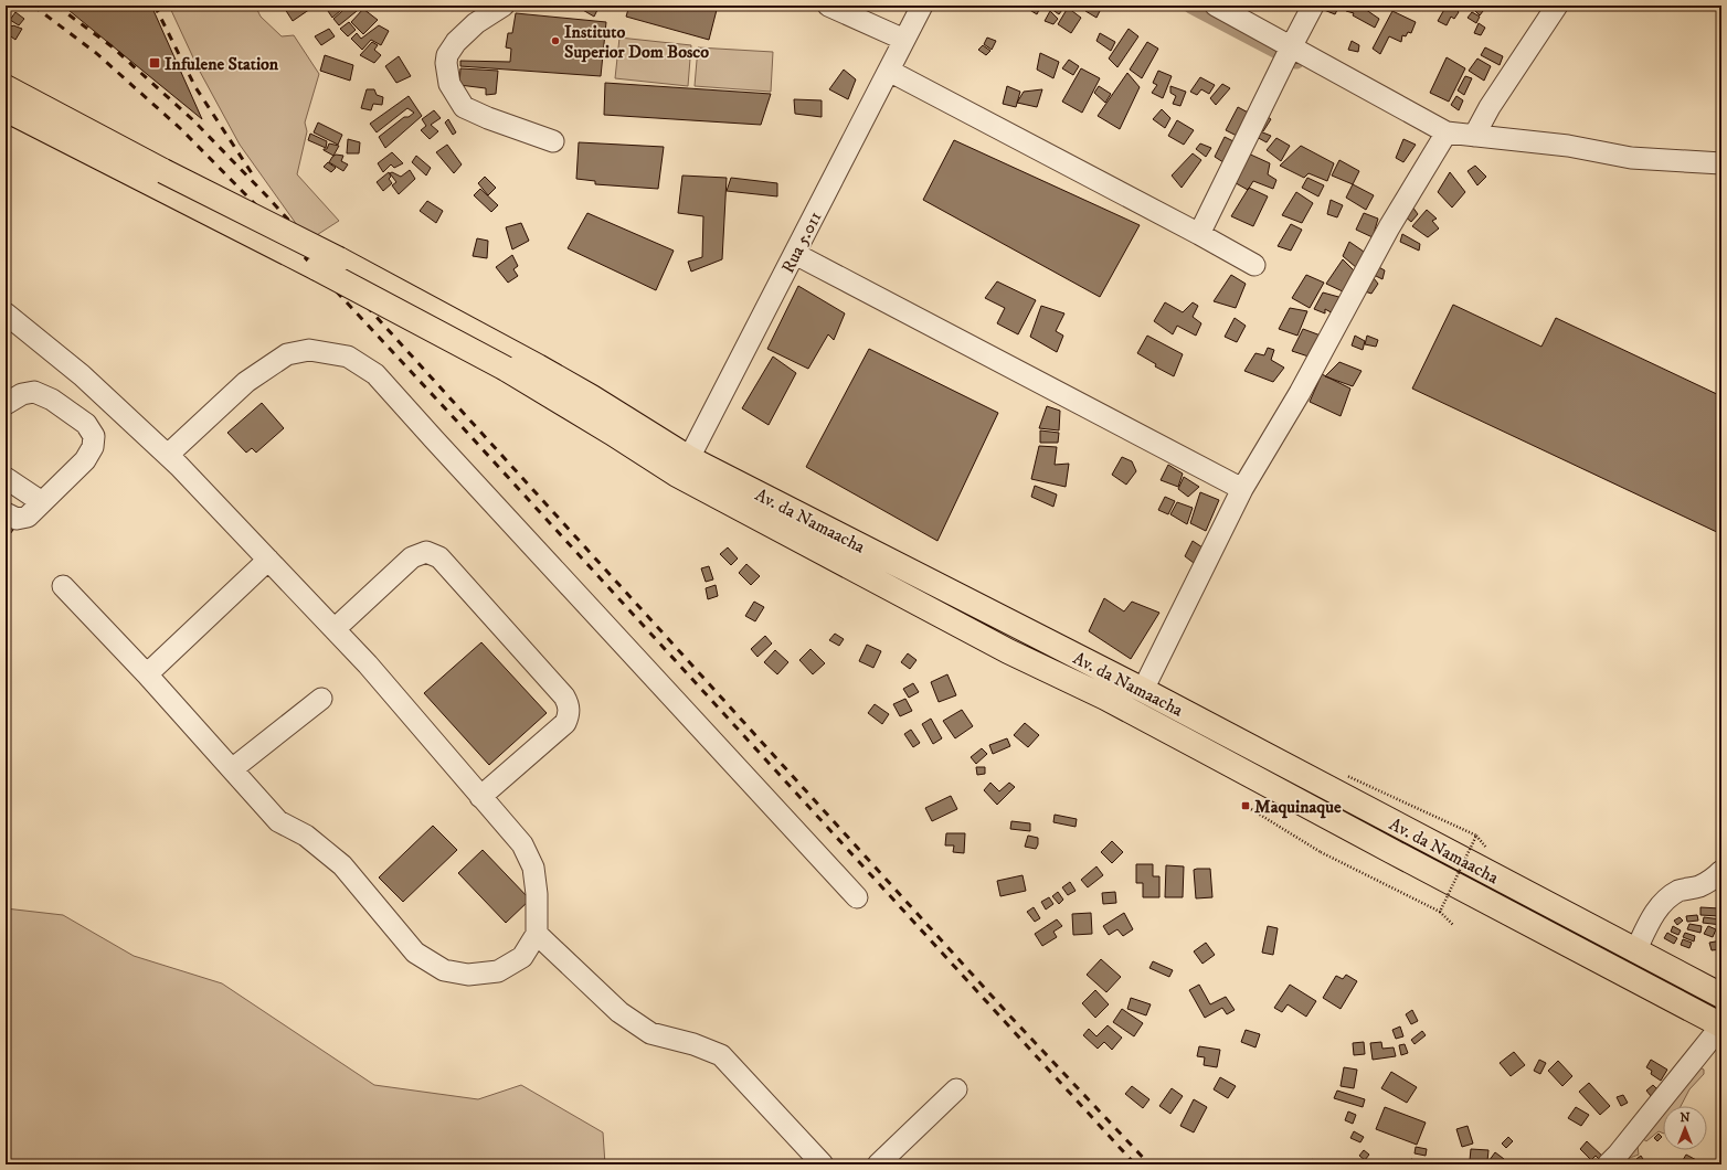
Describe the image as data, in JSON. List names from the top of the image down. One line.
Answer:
{"streets":{"highway":["Av. da Namaacha"],"street":["Rua 5.011"]},"crossings":[["Rua 5.011","Av. da Namaacha"]],"places":{"other":["Instituto Superior Dom Bosco"],"transit":["Infulene Station","Maquinaque"]},"north":"top"}
